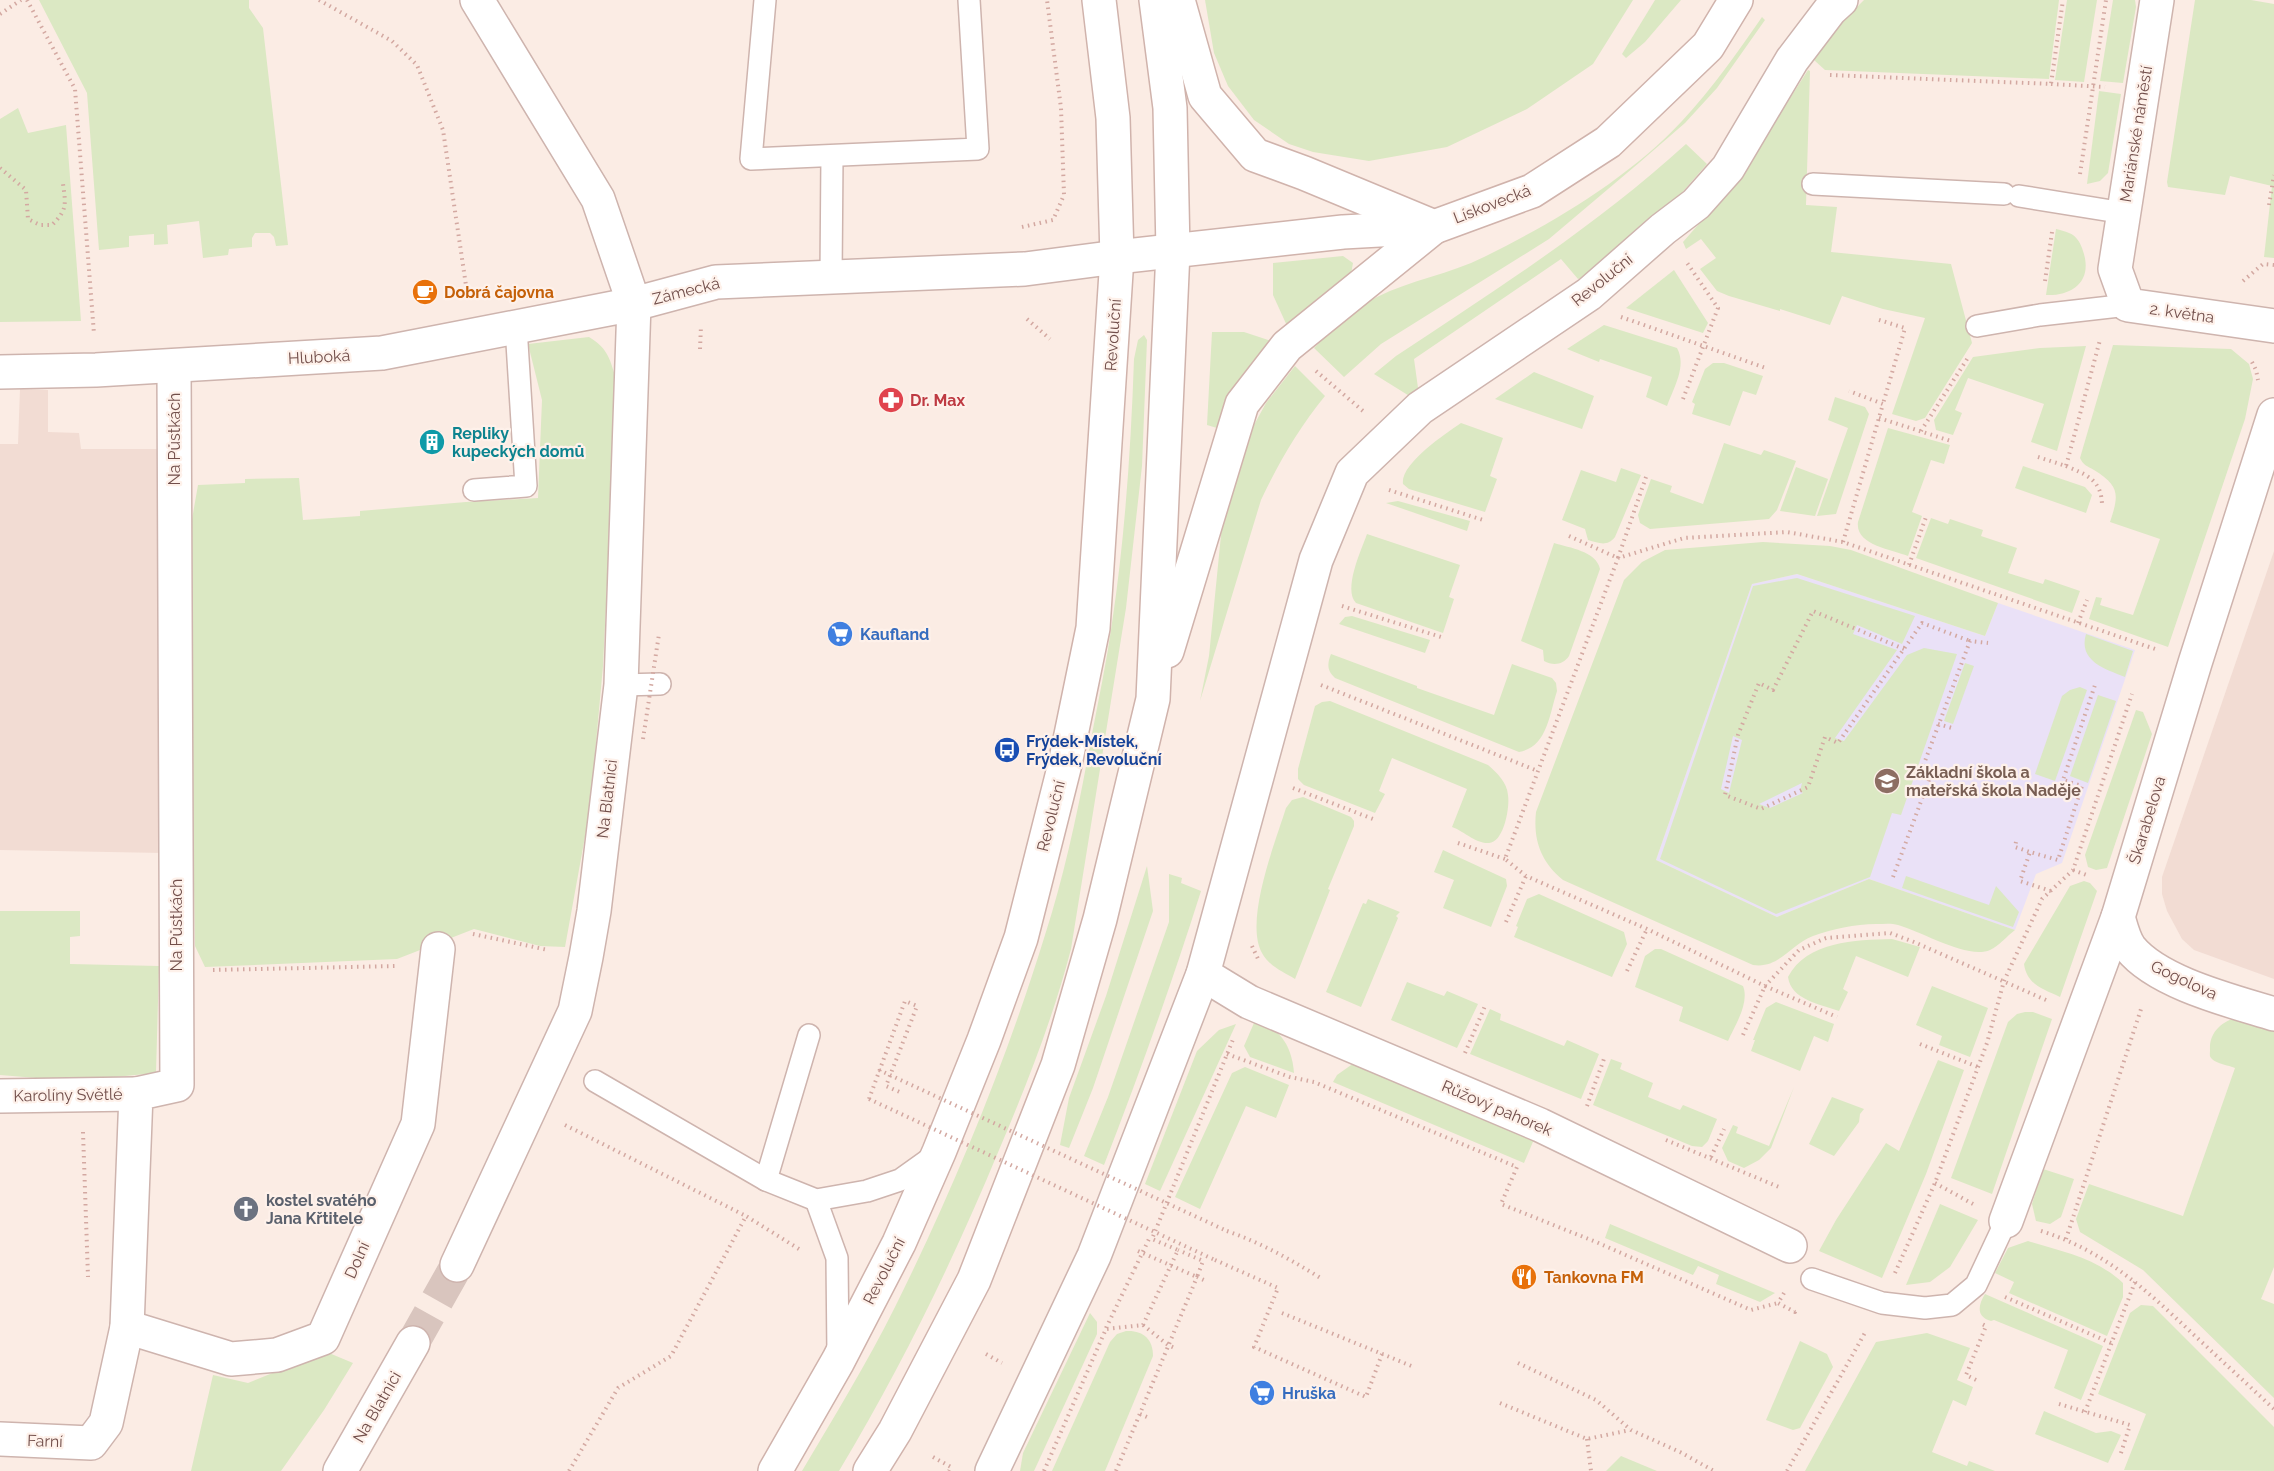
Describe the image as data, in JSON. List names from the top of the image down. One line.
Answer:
{"streets":{"street":["Mariánské náměstí","Lískovecká","Revoluční","Zámecká","2. května","Hluboká","Na Půstkách","Na Blatnici","Škarabelova","Gogolova","Karolíny Světlé","Růžový pahorek","Dolní","Farní"]},"crossings":[["Mariánské náměstí","2. května"],["Lískovecká","Revoluční"],["Lískovecká","Zámecká"],["Revoluční","Zámecká"],["Revoluční","Růžový pahorek"],["Zámecká","Hluboká"],["Zámecká","Na Blatnici"],["Hluboká","Na Půstkách"],["Hluboká","Na Blatnici"],["Na Půstkách","Karolíny Světlé"],["Škarabelova","Gogolova"],["Dolní","Farní"]],"places":{"cafe":["Dobrá čajovna"],"pharmacy":["Dr. Max"],"building":["Repliky kupeckých domů"],"supermarket":["Kaufland","Hruška"],"bus stop":["Frýdek-Místek, Frýdek, Revoluční"],"school or university":["Základní škola a mateřská škola Naděje"],"church":["kostel svatého Jana Křtitele"],"restaurant":["Tankovna FM"]}}
